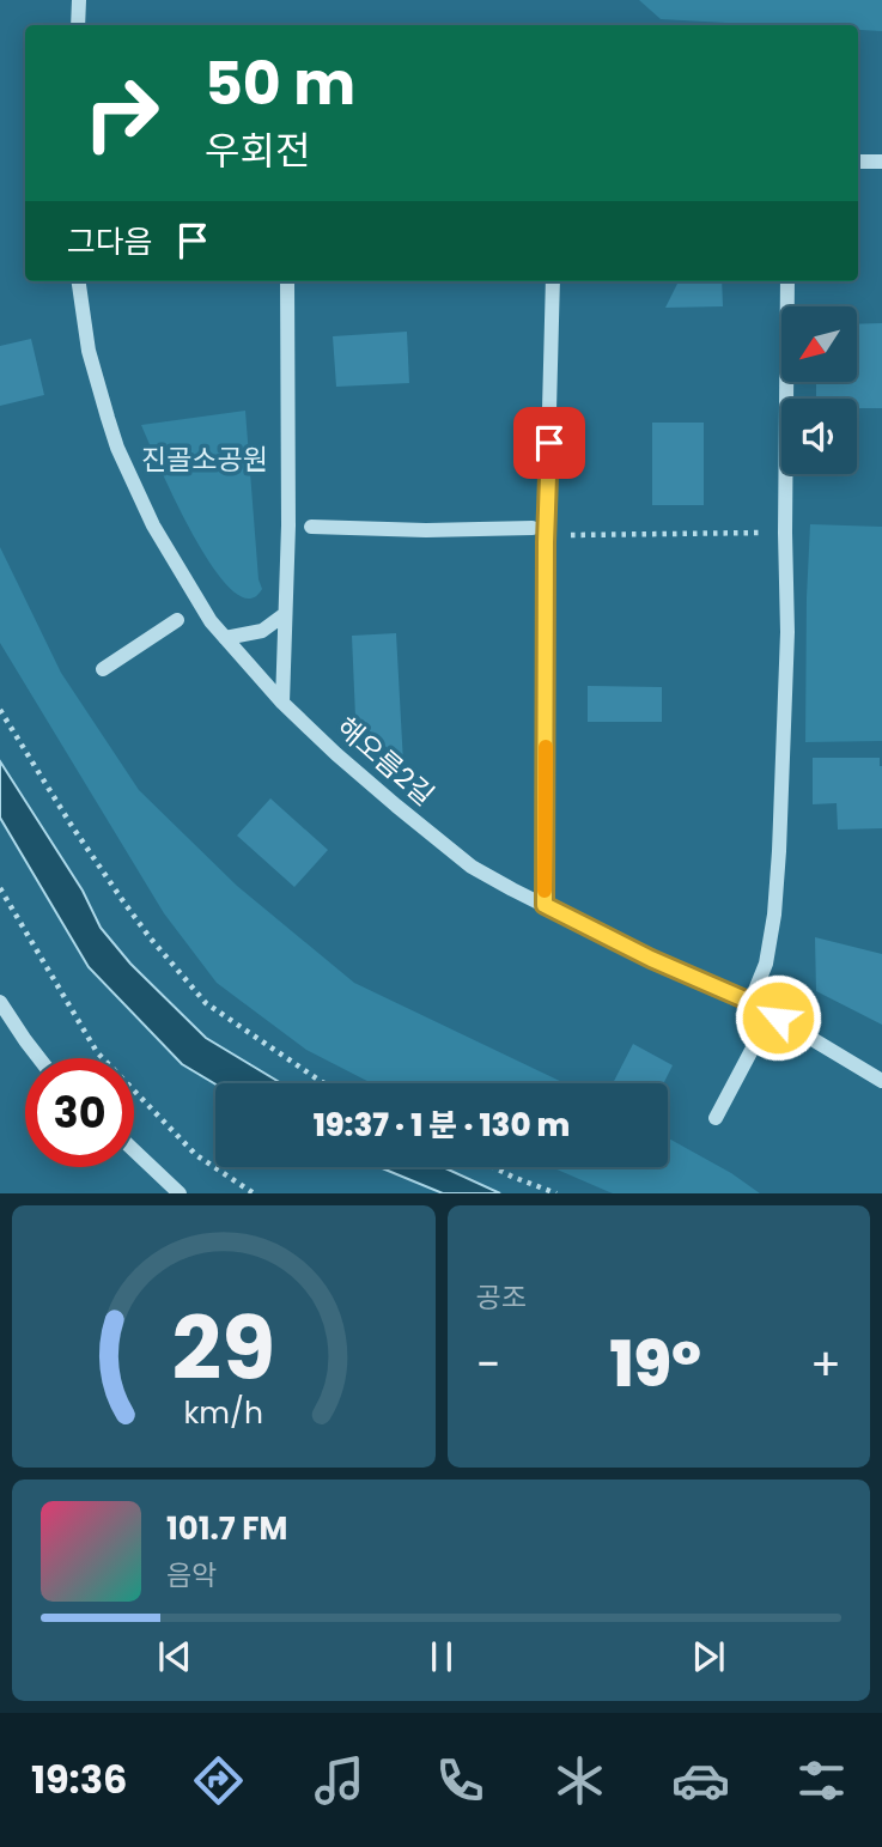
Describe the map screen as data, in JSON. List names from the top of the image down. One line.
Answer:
{"streets":{"street":["해오름2길"]},"parks":["진골소공원"],"north":"bottom left","page":{"turn":["50 m","우회전"],"then":"그다음","limit":"30","trip":"19:37 · 1 분 · 130 m","tile":"공조","heat":["−","19°","+"],"song":["101.7 FM","음악"],"tabs":"19:36","gauge":["29","km/h"]}}
